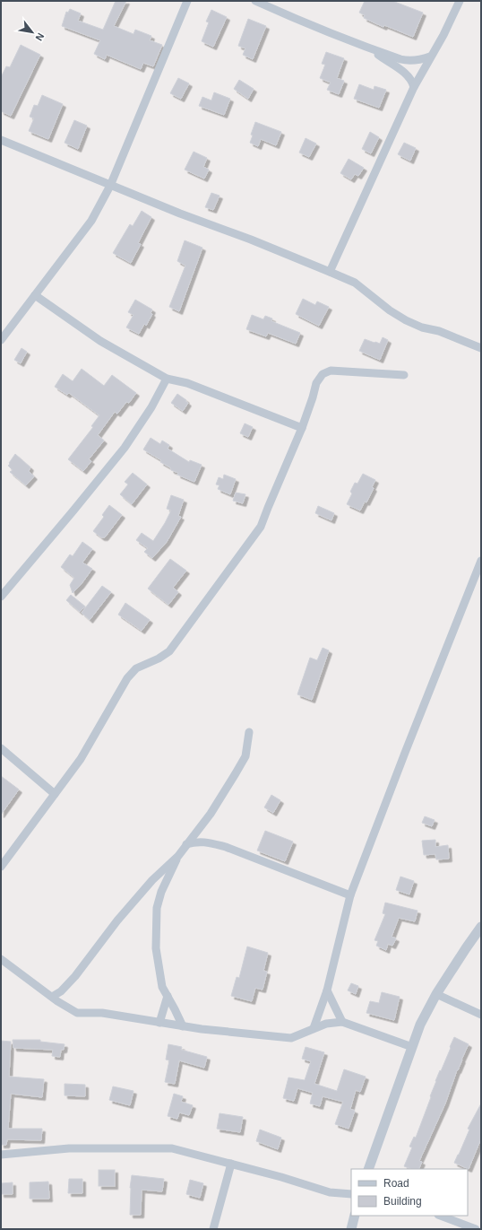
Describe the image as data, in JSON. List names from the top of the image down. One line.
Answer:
{"legend":["Road","Building"],"north":"bottom right"}
